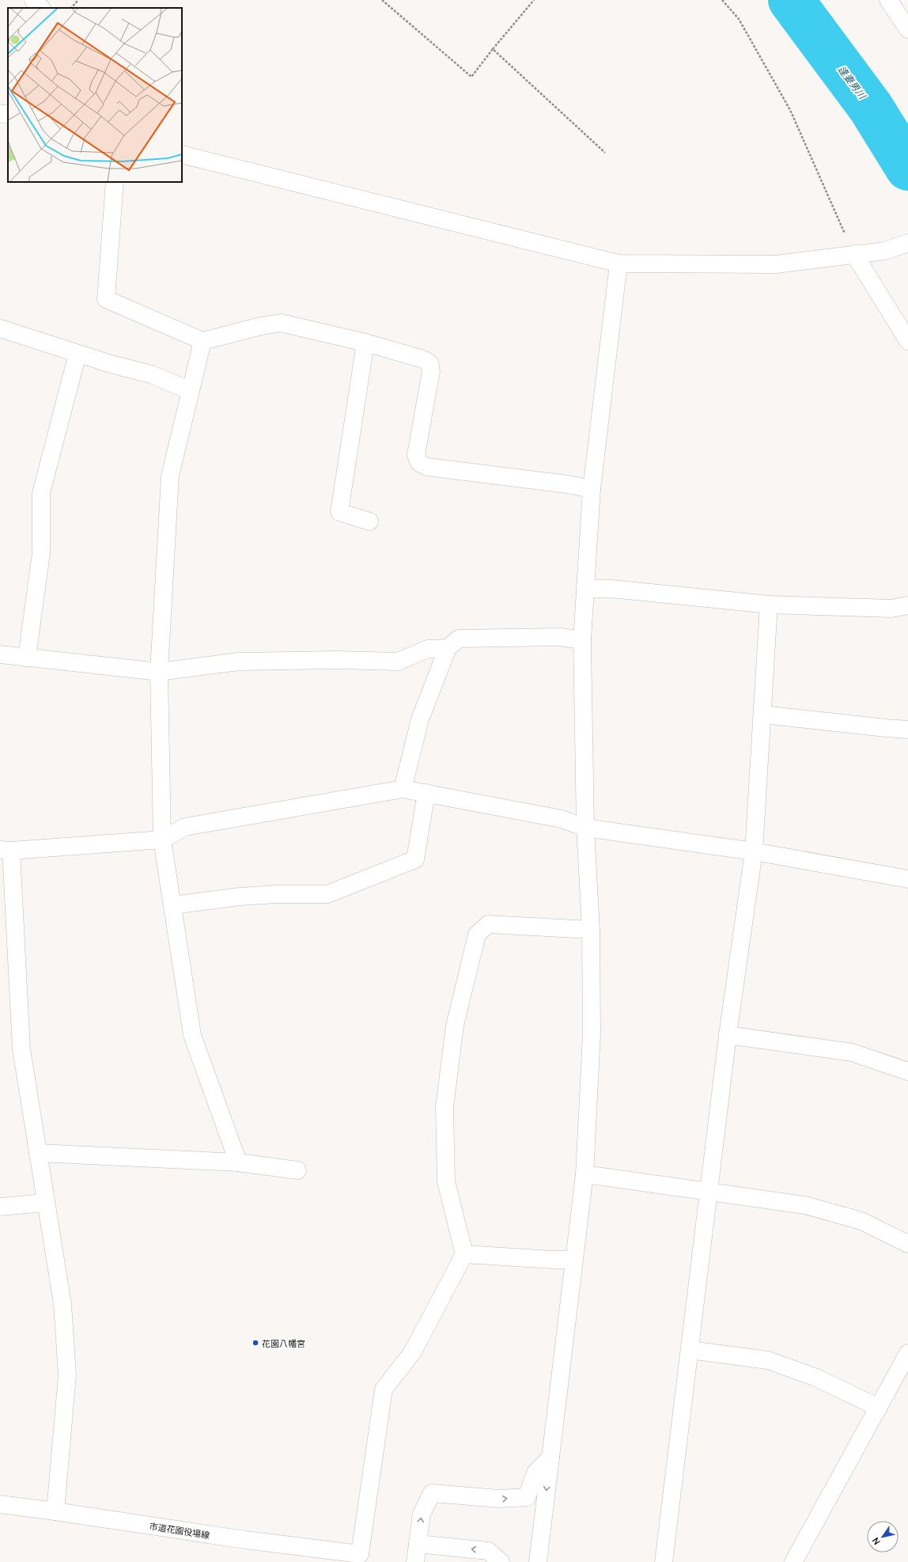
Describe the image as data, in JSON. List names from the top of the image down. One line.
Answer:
{"streets":{"street":["市道花園役場線"]},"water":["逢妻男川"],"places":["花園八幡宮"],"north":"bottom left"}
